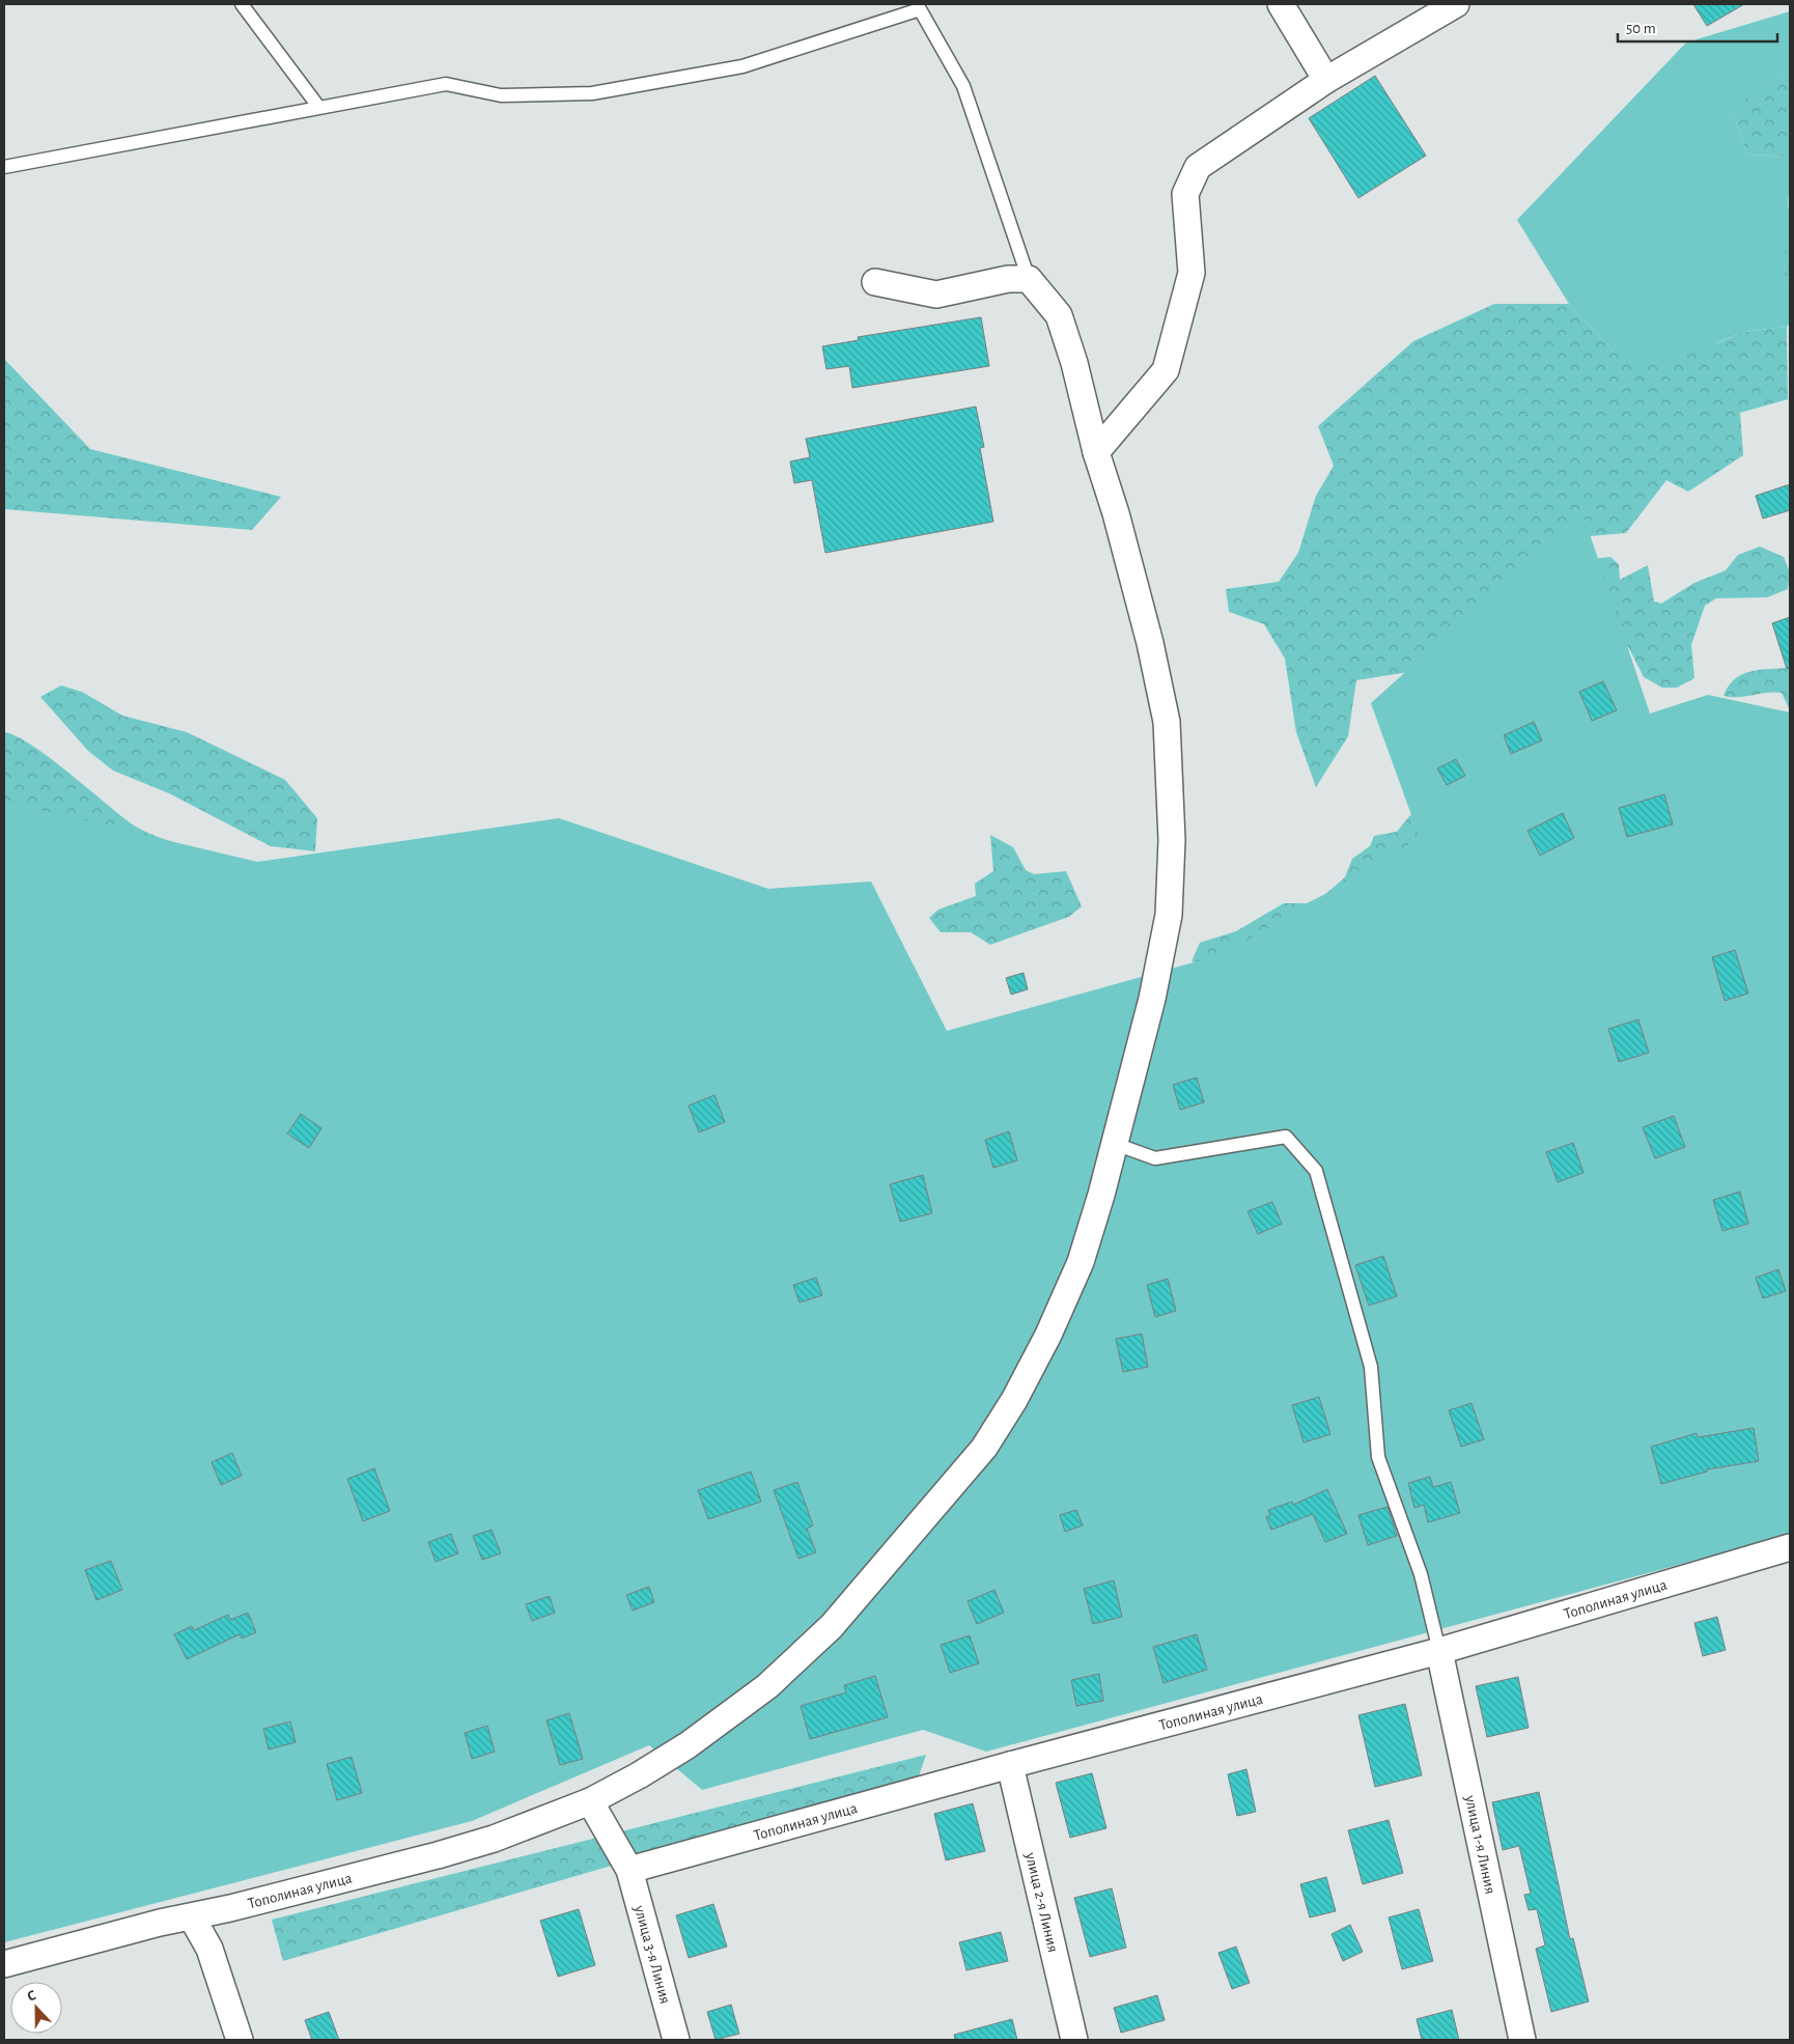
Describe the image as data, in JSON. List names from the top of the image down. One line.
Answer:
{"streets":{"street":["Тополиная улица","улица 1-я Линия","улица 2-я Линия","улица 3-я Линия"]},"crossings":[["Тополиная улица","улица 1-я Линия"],["Тополиная улица","улица 2-я Линия"],["Тополиная улица","улица 3-я Линия"]],"scale_bar":"50 m","north":"top"}
